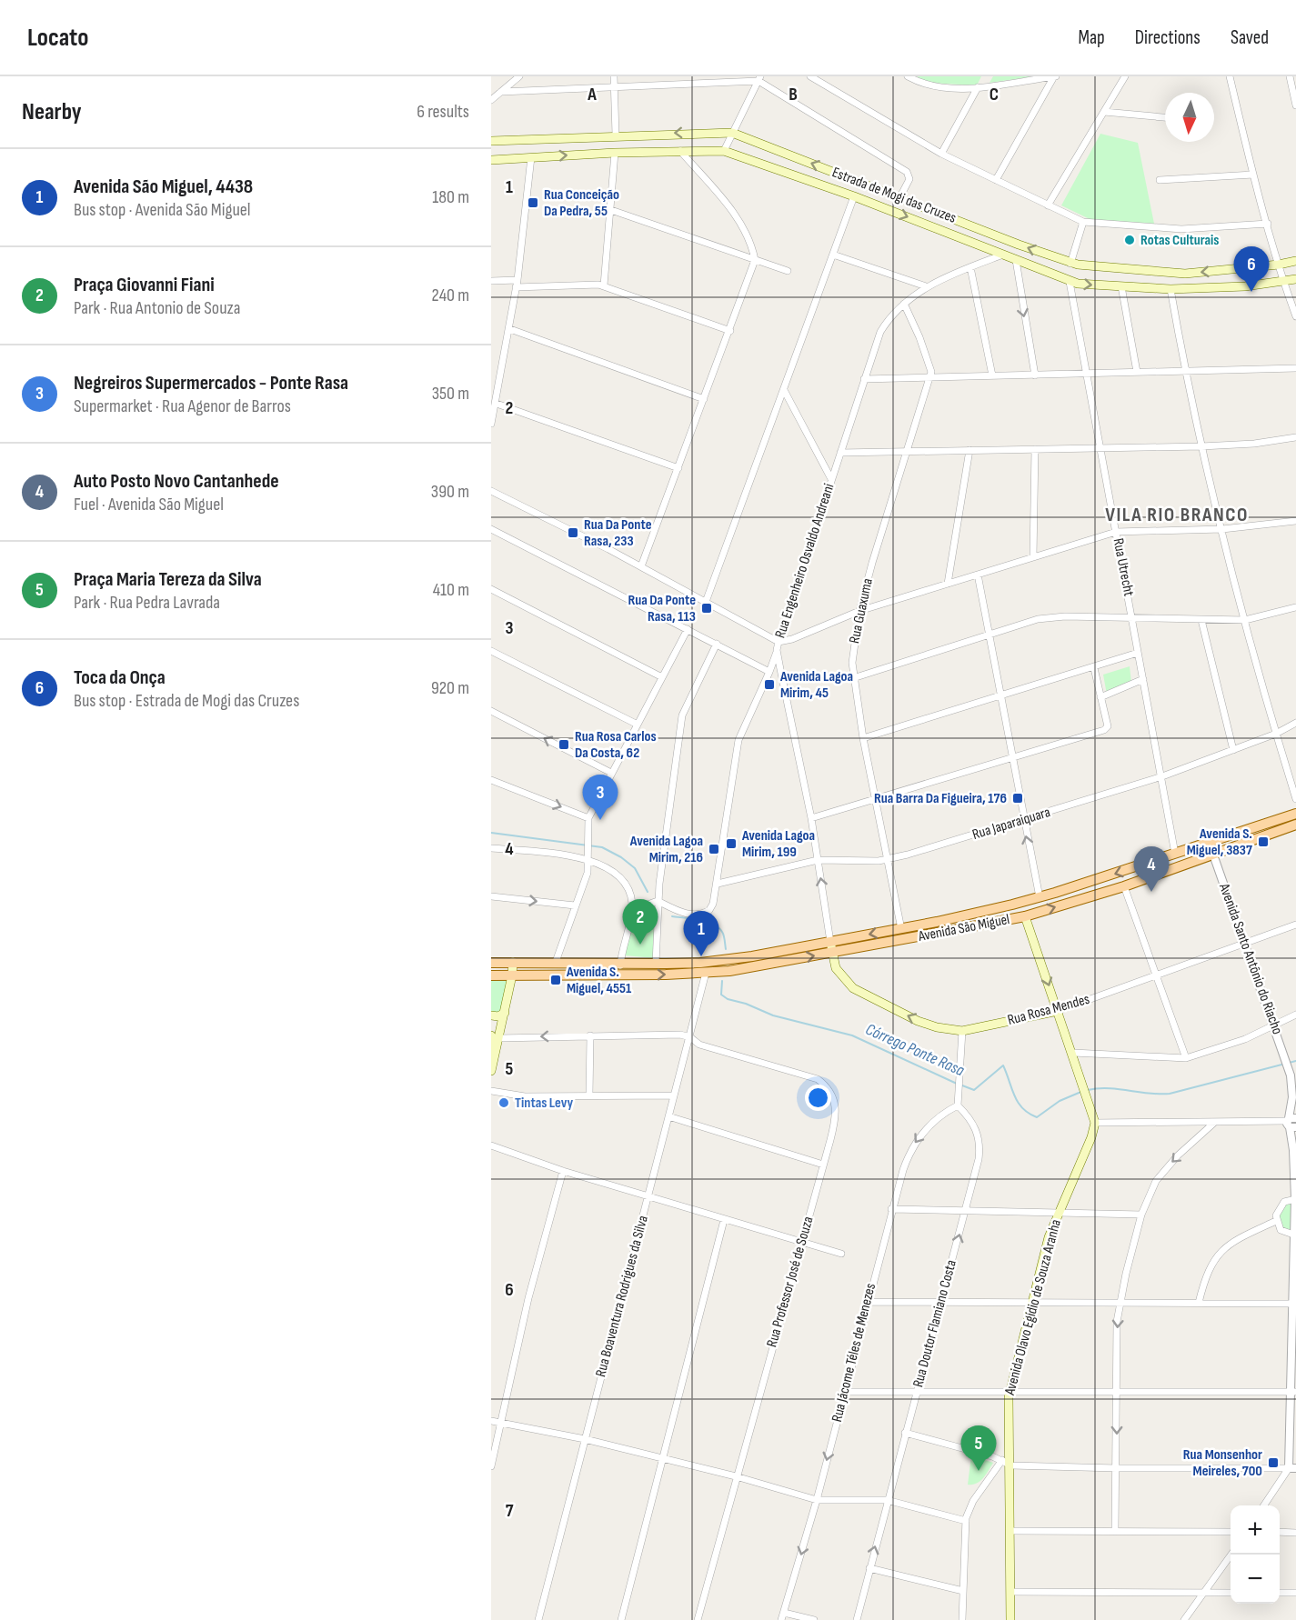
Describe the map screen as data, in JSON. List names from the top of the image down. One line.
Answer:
{"streets":{"main road":["Estrada de Mogi das Cruzes","Avenida São Miguel","Rua Rosa Mendes","Avenida Olavo Egídio de Souza Aranha"],"street":["Rua Engenheiro Osvaldo Andreani","Rua Utrecht","Rua Guaxuma","Rua Japaraiquara","Avenida Santo Antônio do Riacho","Rua Professor José de Souza","Rua Boaventura Rodrigues da Silva","Rua Doutor Flamiano Costa","Rua Jácome Téles de Menezes"]},"crossings":[["Estrada de Mogi das Cruzes","Rua Engenheiro Osvaldo Andreani"],["Estrada de Mogi das Cruzes","Rua Utrecht"],["Rua Engenheiro Osvaldo Andreani","Rua Guaxuma"],["Rua Engenheiro Osvaldo Andreani","Rua Japaraiquara"],["Rua Engenheiro Osvaldo Andreani","Avenida São Miguel"],["Rua Engenheiro Osvaldo Andreani","Rua Rosa Mendes"],["Rua Utrecht","Rua Japaraiquara"],["Rua Utrecht","Avenida São Miguel"],["Rua Guaxuma","Rua Japaraiquara"],["Rua Guaxuma","Avenida São Miguel"],["Avenida São Miguel","Avenida Santo Antônio do Riacho"],["Avenida São Miguel","Rua Rosa Mendes"],["Avenida São Miguel","Rua Boaventura Rodrigues da Silva"],["Avenida Santo Antônio do Riacho","Rua Rosa Mendes"],["Rua Professor José de Souza","Rua Boaventura Rodrigues da Silva"],["Rua Doutor Flamiano Costa","Rua Jácome Téles de Menezes"]],"one_way":["Rua Jácome Téles de Menezes"],"districts":["VILA RIO BRANCO"],"water":["Córrego Ponte Rasa"],"places":{"transit":["Rua Conceição Da Pedra, 55","Rua Da Ponte Rasa, 233","Rua Da Ponte Rasa, 113","Avenida Lagoa Mirim, 45","Rua Rosa Carlos Da Costa, 62","Rua Barra Da Figueira, 176","Avenida S. Miguel, 3837","Avenida Lagoa Mirim, 199","Avenida Lagoa Mirim, 216","Avenida S. Miguel, 4551","Rua Monsenhor Meireles, 700"],"other":["Rotas Culturais","Tintas Levy"]},"north":"bottom","page":{"header":"Locato","nav":["Map","Directions","Saved"],"heading":["Nearby","6 results"],"list":[{"mark":"1","name":"Avenida São Miguel, 4438","note":"Bus stop · Avenida São Miguel","value":"180 m"},{"mark":"2","name":"Praça Giovanni Fiani","note":"Park · Rua Antonio de Souza","value":"240 m"},{"mark":"3","name":"Negreiros Supermercados - Ponte Rasa","note":"Supermarket · Rua Agenor de Barros","value":"350 m"},{"mark":"4","name":"Auto Posto Novo Cantanhede","note":"Fuel · Avenida São Miguel","value":"390 m"},{"mark":"5","name":"Praça Maria Tereza da Silva","note":"Park · Rua Pedra Lavrada","value":"410 m"},{"mark":"6","name":"Toca da Onça","note":"Bus stop · Estrada de Mogi das Cruzes","value":"920 m"}],"pins":["6","3","4","2","1","5"],"map_buttons":["+","−"]},"grid":{"columns":["A","B","C"],"rows":["1","2","3","4","5","6","7"]}}
